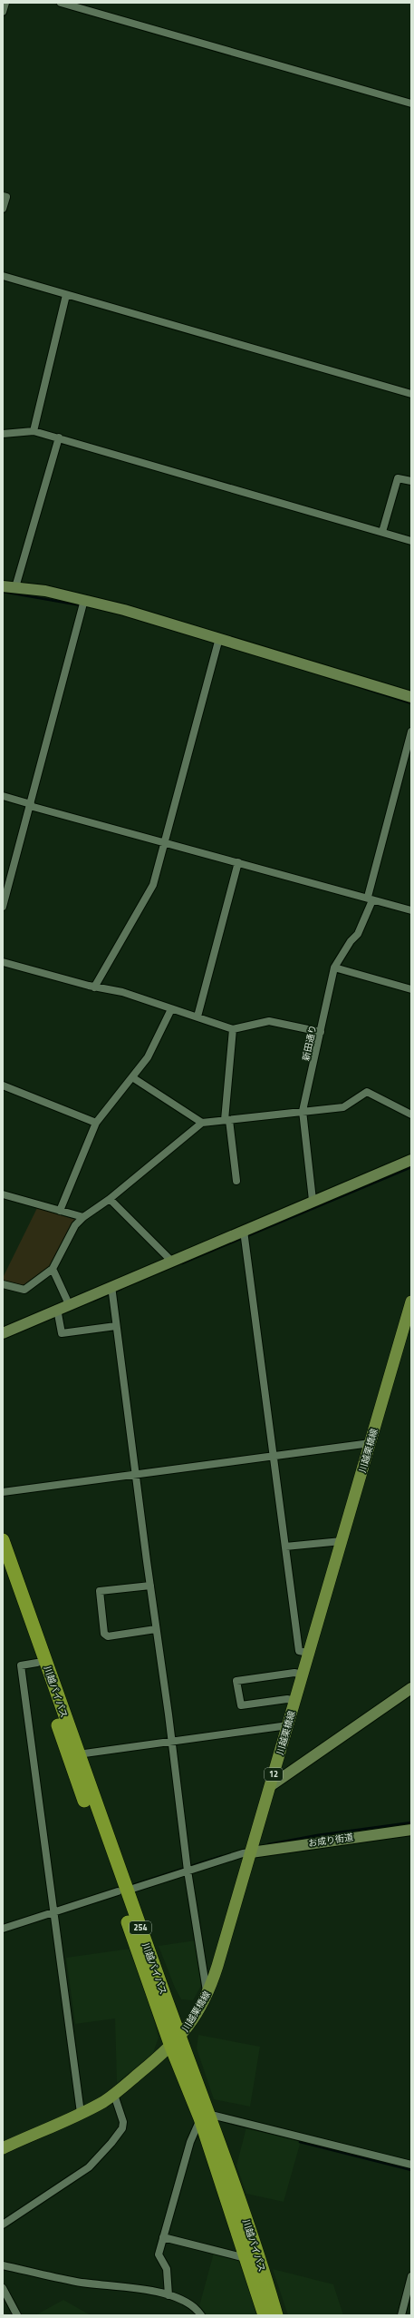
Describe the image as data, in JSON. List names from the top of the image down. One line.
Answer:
{"streets":{"highway":["川越バイパス","254"],"main road":["川越栗橋線","12"],"street":["新田通り","お成り街道"]},"crossings":[["川越栗橋線","川越バイパス"],["川越栗橋線","お成り街道"]]}
